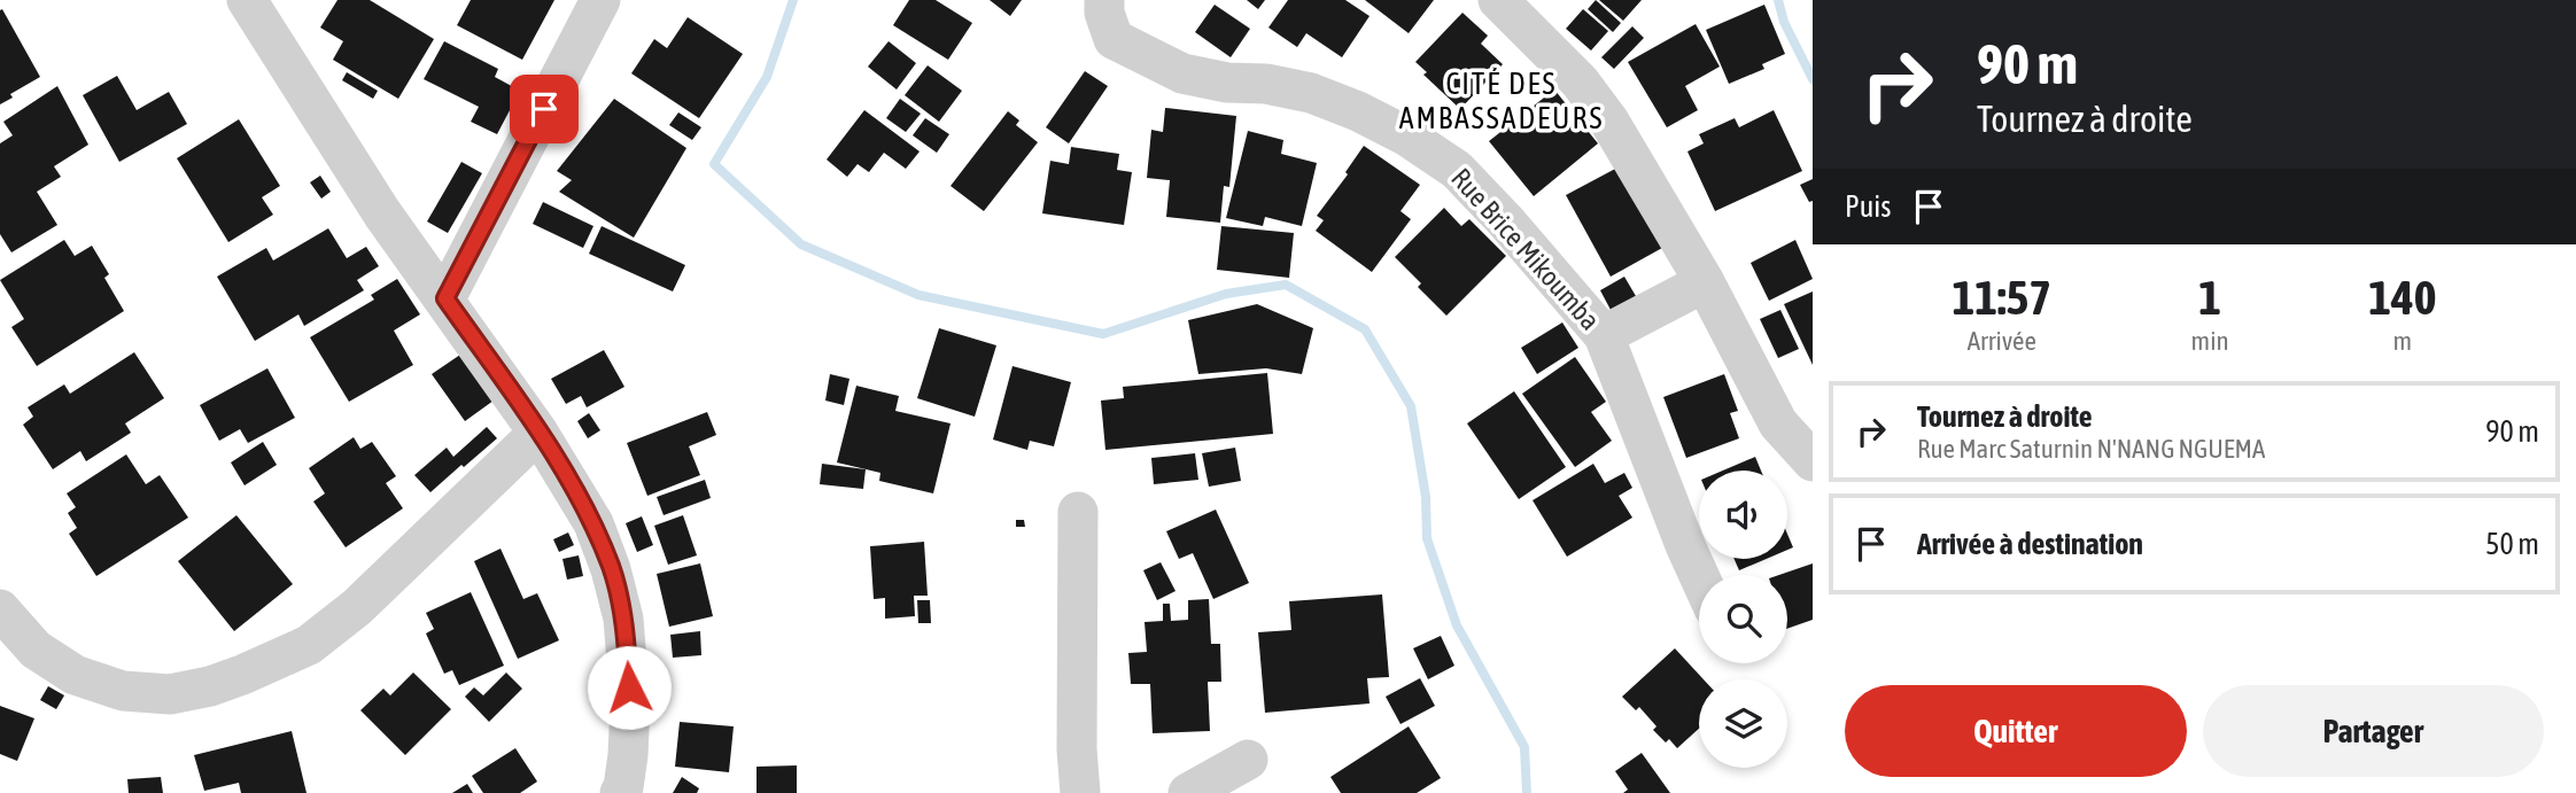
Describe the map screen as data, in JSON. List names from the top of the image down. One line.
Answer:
{"streets":{"street":["Rue Brice Mikoumba"]},"districts":["CITÉ DES AMBASSADEURS"],"page":{"turn":["90 m","Tournez à droite"],"then":"Puis","eta":["11:57","Arrivée","1","min","140","m"],"list":[{"name":"Tournez à droite","note":"Rue Marc Saturnin N'NANG NGUEMA","value":"90 m"},{"name":"Arrivée à destination","value":"50 m"}],"buttons":["Quitter","Partager"]}}
